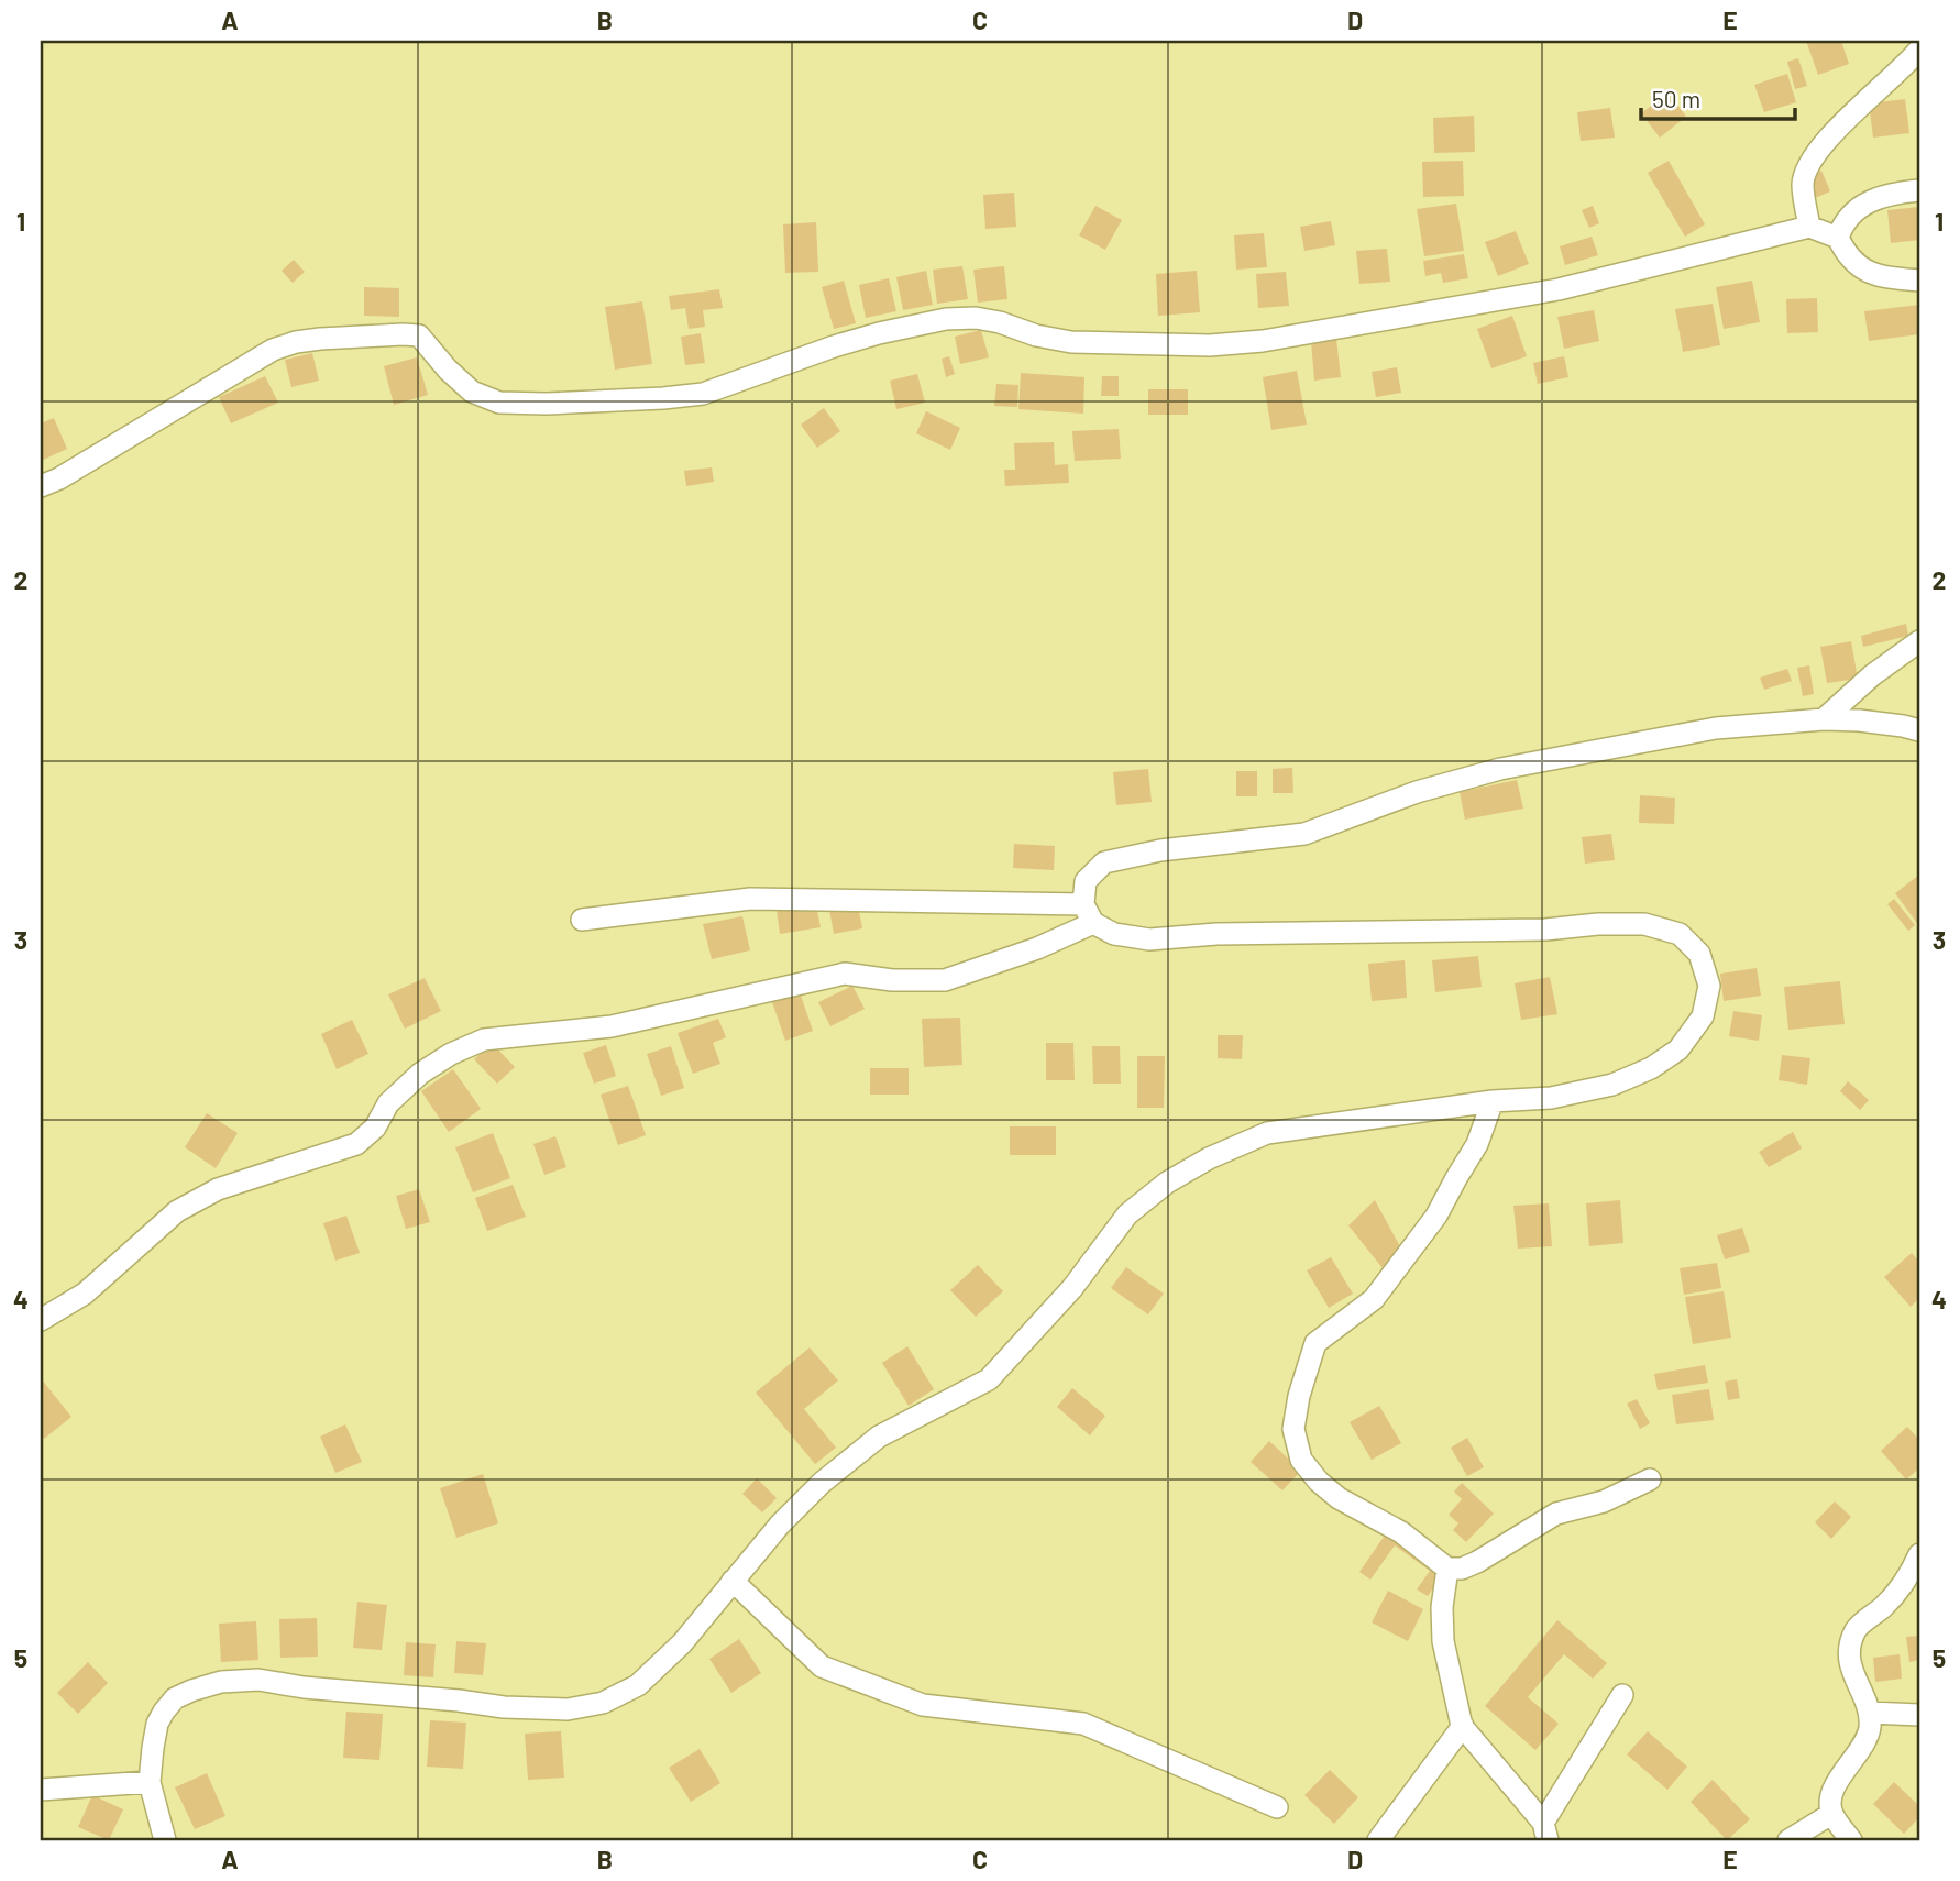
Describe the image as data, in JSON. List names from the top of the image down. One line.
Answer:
{"scale_bar":"50 m","grid":{"columns":["A","B","C","D","E"],"rows":["1","2","3","4","5"]}}
